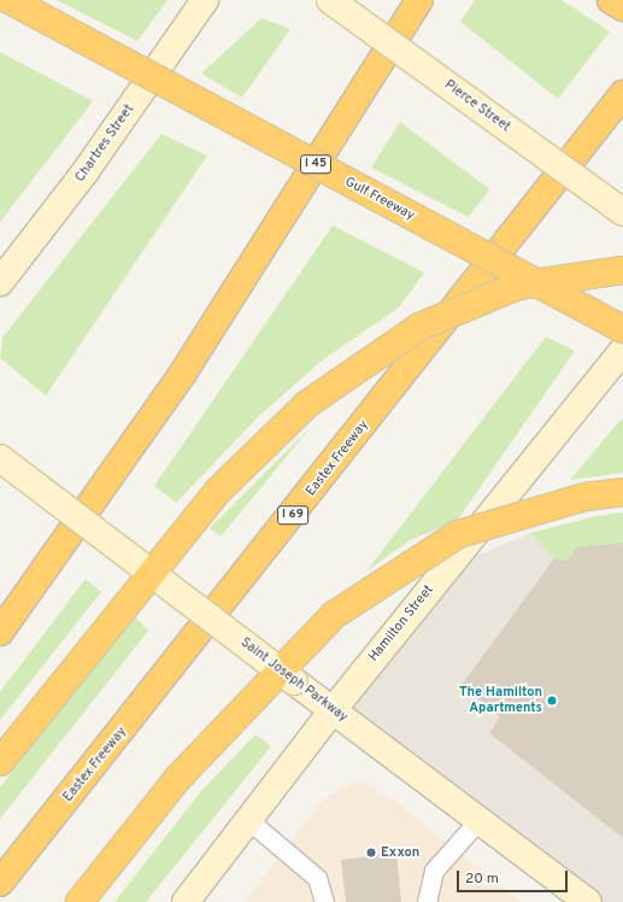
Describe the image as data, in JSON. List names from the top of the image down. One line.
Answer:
{"streets":{"highway":["I 45","Gulf Freeway","Eastex Freeway","I 69"],"street":["Pierce Street","Chartres Street","Hamilton Street","Saint Joseph Parkway"]},"crossings":[["Hamilton Street","Saint Joseph Parkway"]],"places":["The Hamilton Apartments","Exxon"],"scale_bar":"20 m"}
